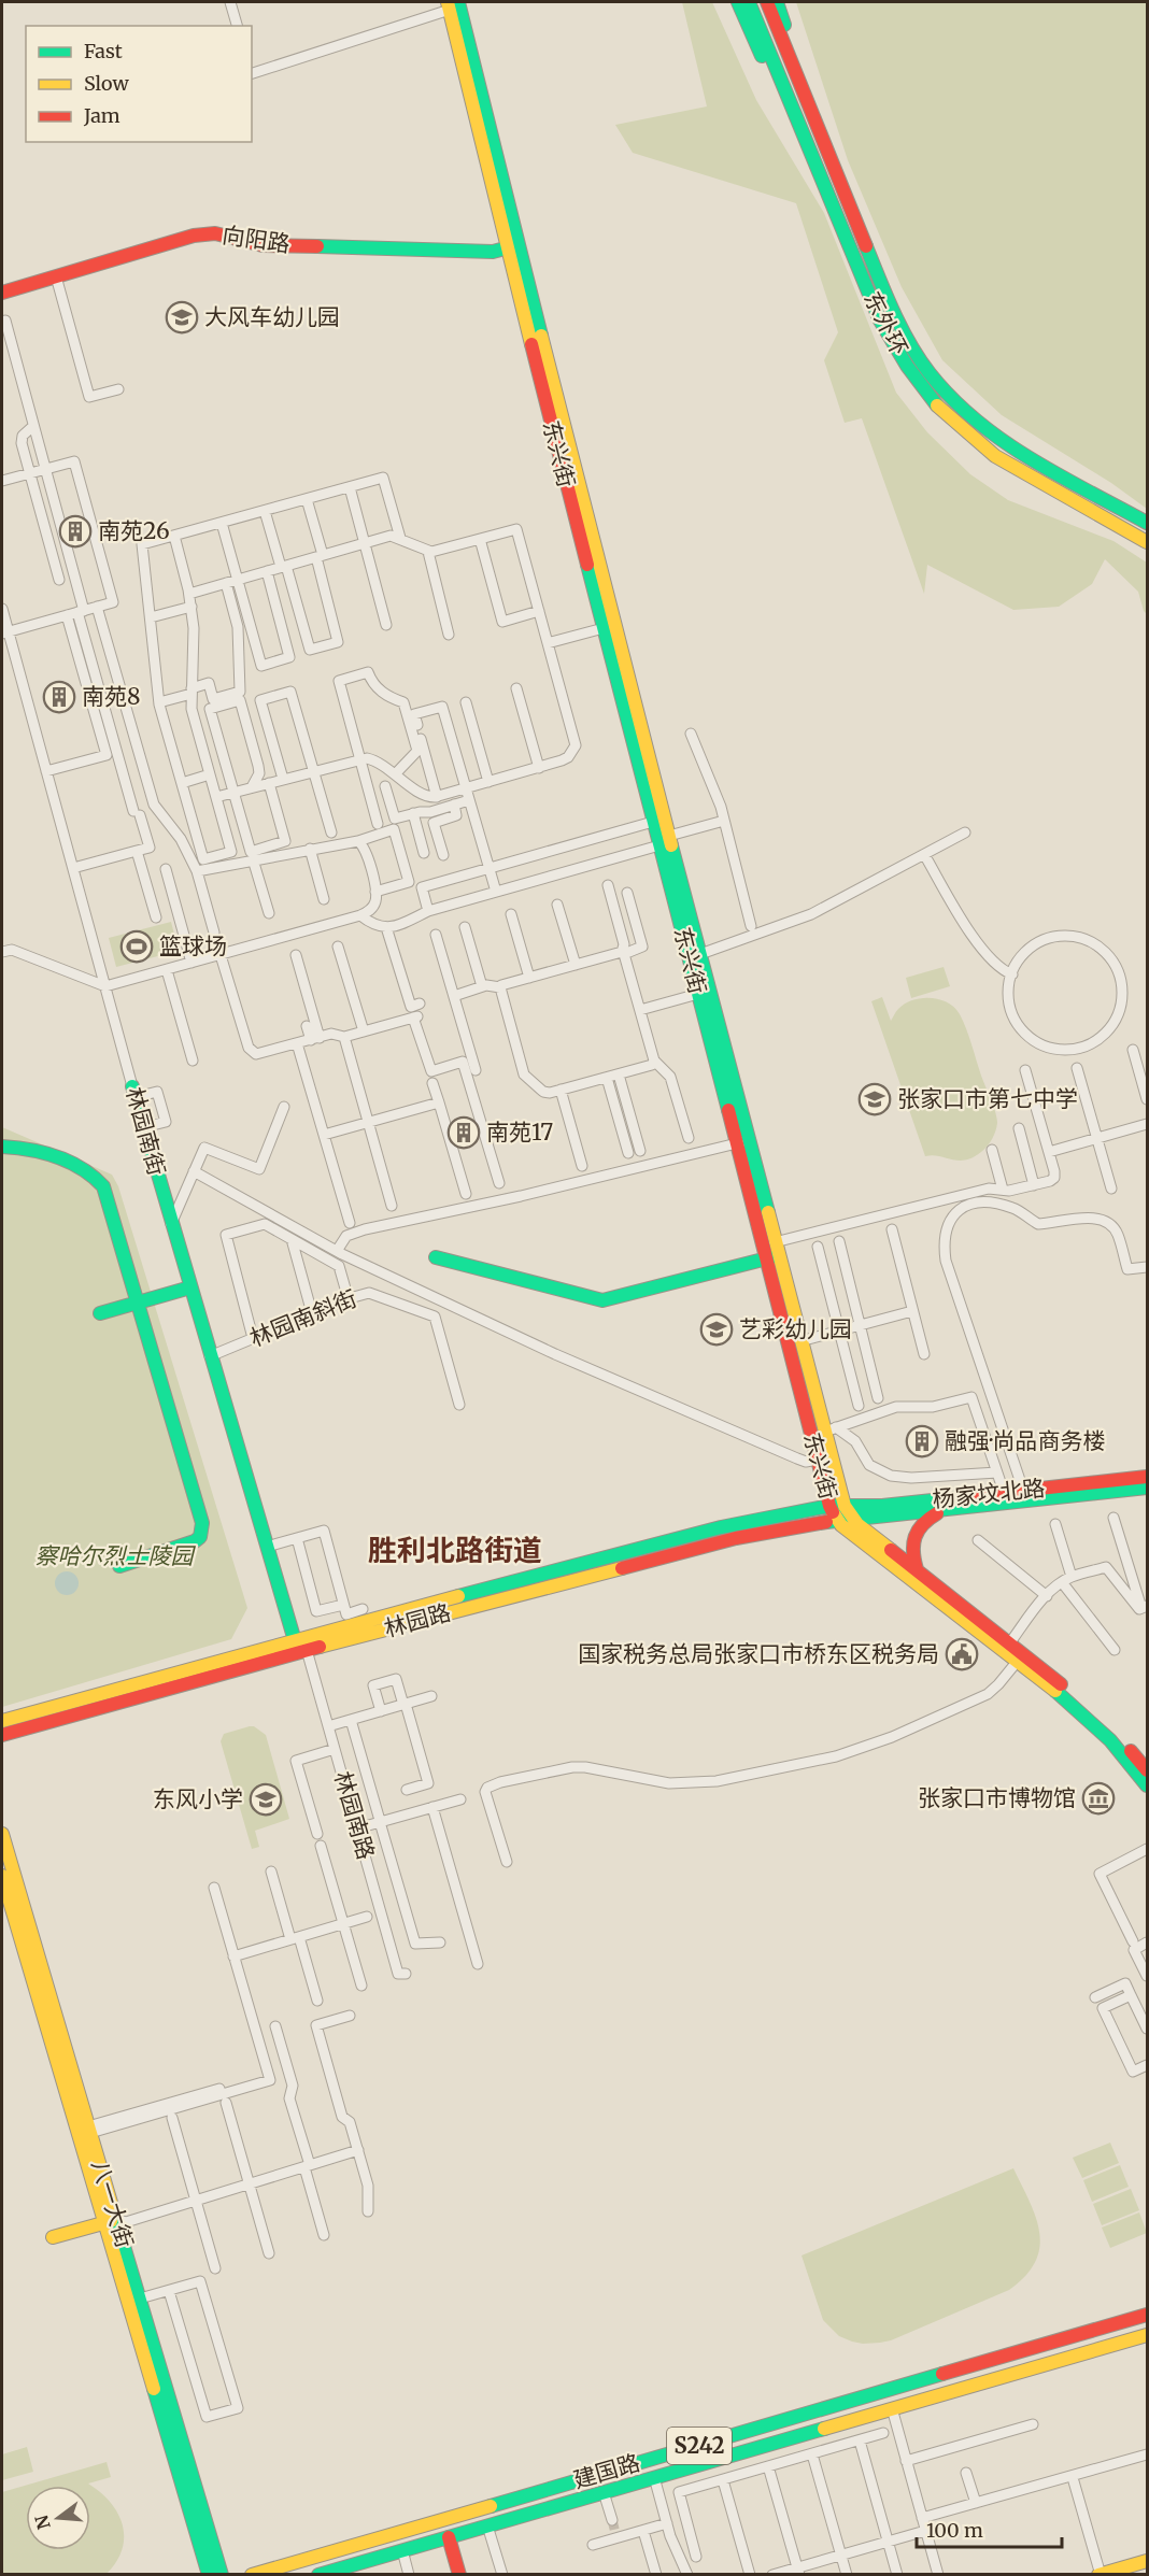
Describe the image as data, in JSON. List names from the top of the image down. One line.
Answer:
{"streets":{"main road":["向阳路","东外环","东兴街","林园南街","杨家坟北路","林园路","八一大街","S242","建国路"],"street":["林园南斜街","林园南路"]},"crossings":[["向阳路","东兴街"],["东兴街","杨家坟北路"],["东兴街","林园路"],["林园南街","林园南斜街"],["林园南街","林园路"],["林园南街","林园南路"],["杨家坟北路","林园路"],["林园路","林园南路"]],"districts":["胜利北路街道"],"parks":["察哈尔烈士陵园"],"places":{"school or university":["大风车幼儿园","张家口市第七中学","艺彩幼儿园","东风小学"],"building":["南苑26","南苑8","南苑17","融强·尚品商务楼"],"sports":["篮球场"],"public building":["国家税务总局张家口市桥东区税务局"],"museum":["张家口市博物馆"]},"legend":["Fast","Slow","Jam"],"scale_bar":"100 m","north":"left"}
